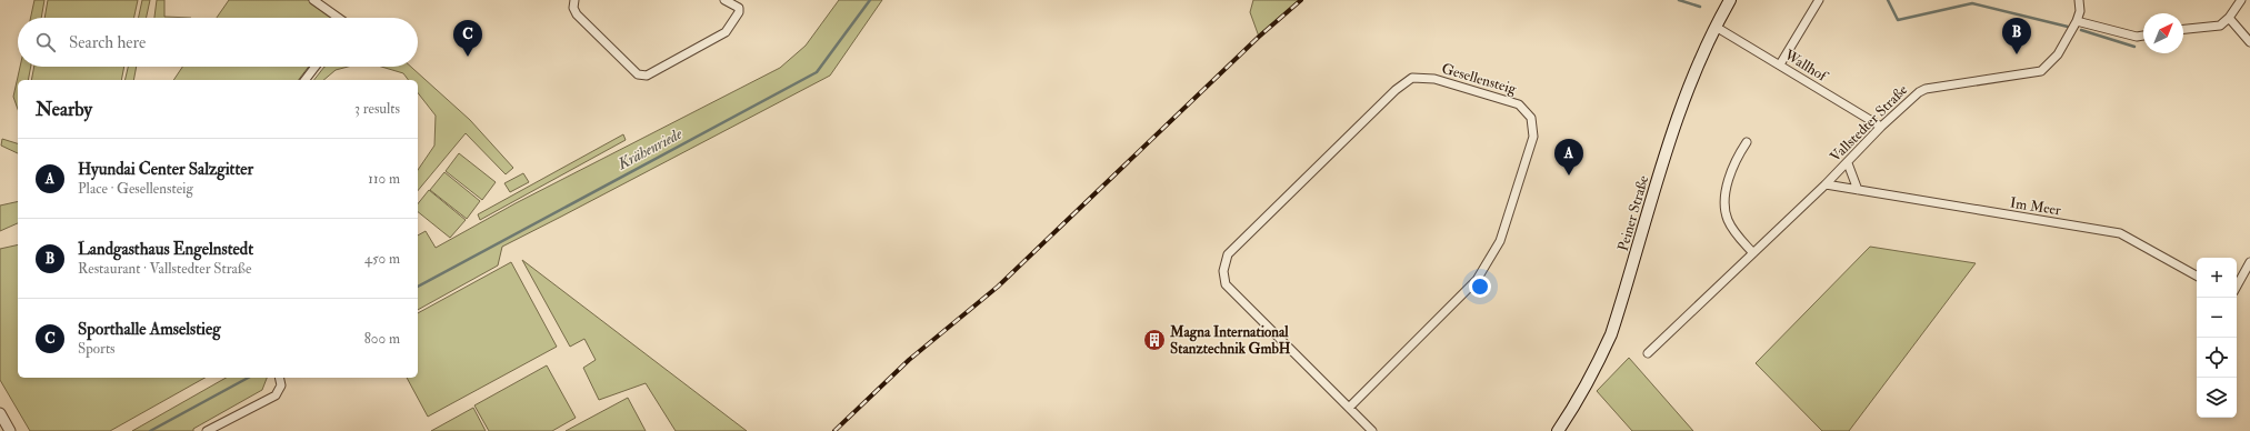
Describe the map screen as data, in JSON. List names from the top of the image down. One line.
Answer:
{"streets":{"main road":["Peiner Straße"],"street":["Wallhof","Gesellensteig","Vallstedter Straße","Im Meer"]},"crossings":[["Wallhof","Vallstedter Straße"],["Wallhof","Peiner Straße"],["Vallstedter Straße","Im Meer"]],"water":["Krähenriede"],"places":{"building":["Magna International Stanztechnik GmbH"]},"north":"top right","page":{"pins":["B","C","A"],"search":"Search here","heading":["Nearby","3 results"],"list":[{"mark":"A","name":"Hyundai Center Salzgitter","note":"Place · Gesellensteig","value":"110 m"},{"mark":"B","name":"Landgasthaus Engelnstedt","note":"Restaurant · Vallstedter Straße","value":"450 m"},{"mark":"C","name":"Sporthalle Amselstieg","note":"Sports","value":"800 m"}],"map_buttons":["+","−"]}}
